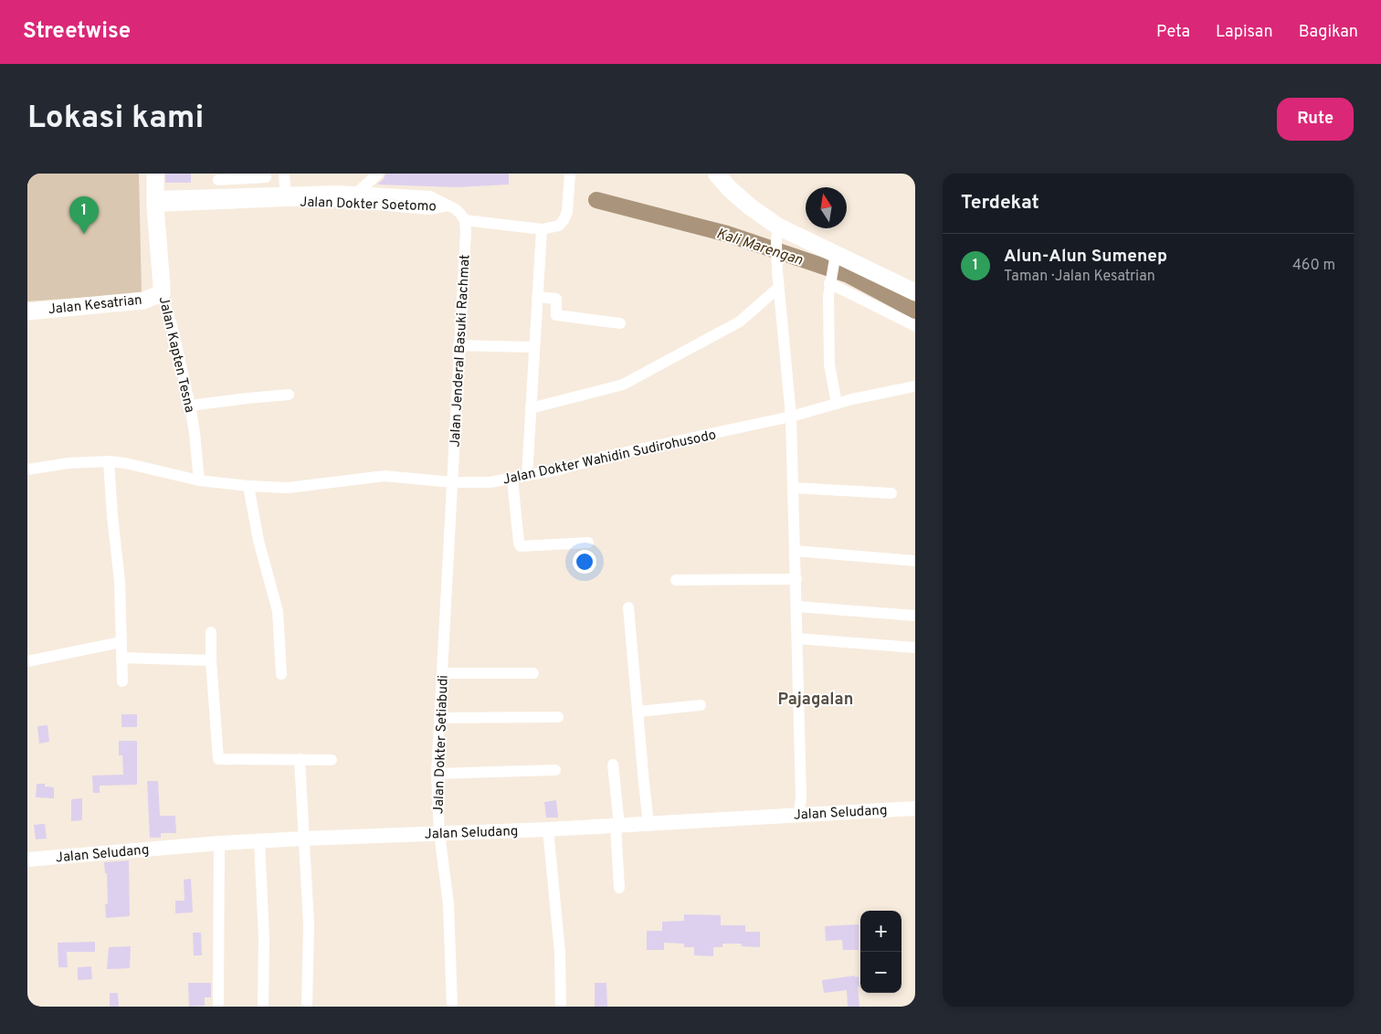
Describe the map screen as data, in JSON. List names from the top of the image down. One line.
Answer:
{"streets":{"highway":["Jalan Kesatrian","Jalan Kapten Tesna"],"main road":["Jalan Seludang"],"street":["Jalan Dokter Soetomo","Jalan Jenderal Basuki Rachmat","Jalan Dokter Wahidin Sudirohusodo","Jalan Dokter Setiabudi"]},"crossings":[["Jalan Dokter Soetomo","Jalan Jenderal Basuki Rachmat"],["Jalan Dokter Soetomo","Jalan Kapten Tesna"],["Jalan Kesatrian","Jalan Kapten Tesna"],["Jalan Jenderal Basuki Rachmat","Jalan Dokter Wahidin Sudirohusodo"],["Jalan Jenderal Basuki Rachmat","Jalan Dokter Setiabudi"],["Jalan Kapten Tesna","Jalan Dokter Wahidin Sudirohusodo"],["Jalan Dokter Wahidin Sudirohusodo","Jalan Dokter Setiabudi"],["Jalan Dokter Setiabudi","Jalan Seludang"]],"districts":["Pajagalan"],"water":["Kali Marengan"],"north":"top","page":{"header":"Streetwise","nav":["Peta","Lapisan","Bagikan"],"buttons":"Rute","title":"Lokasi kami","heading":"Terdekat","pins":"1","list":[{"mark":"1","name":"Alun-Alun Sumenep","note":"Taman · Jalan Kesatrian","value":"460 m"}],"map_buttons":["+","−"]}}
